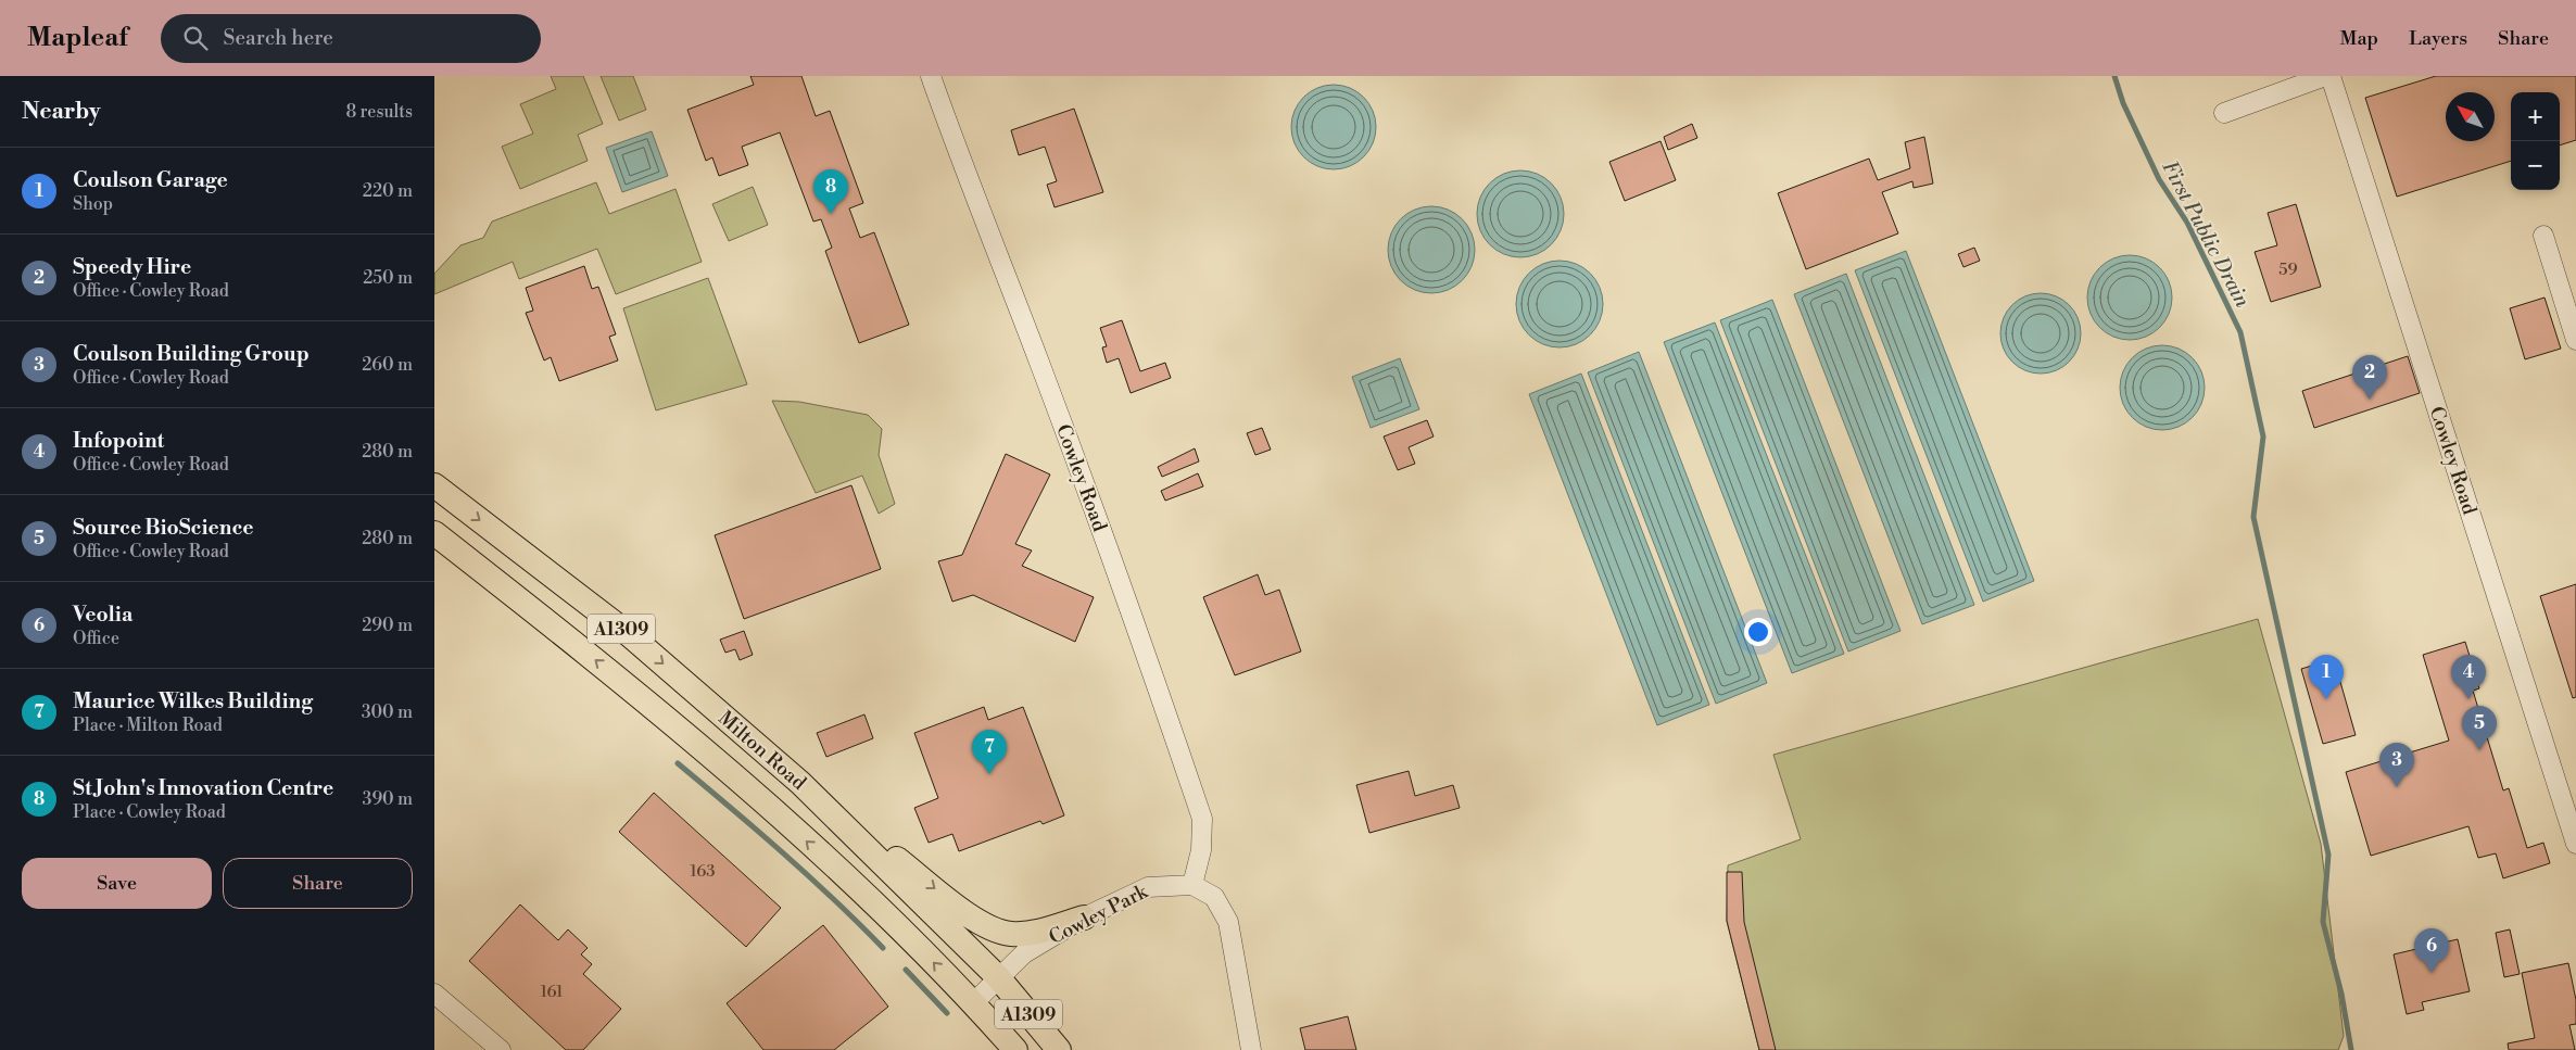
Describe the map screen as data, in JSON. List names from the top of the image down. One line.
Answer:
{"streets":{"main road":["A1309","Milton Road"],"street":["Cowley Road","Cowley Park"]},"crossings":[["Cowley Road","Cowley Park"],["A1309","Milton Road"],["A1309","Cowley Park"],["Milton Road","Cowley Park"]],"water":["First Public Drain"],"house_numbers":["59","163","161"],"north":"top left","page":{"header":"Mapleaf","search":"Search here","nav":["Map","Layers","Share"],"heading":["Nearby","8 results"],"map_buttons":["+","−"],"list":[{"mark":"1","name":"Coulson Garage","note":"Shop","value":"220 m"},{"mark":"2","name":"Speedy Hire","note":"Office · Cowley Road","value":"250 m"},{"mark":"3","name":"Coulson Building Group","note":"Office · Cowley Road","value":"260 m"},{"mark":"4","name":"Infopoint","note":"Office · Cowley Road","value":"280 m"},{"mark":"5","name":"Source BioScience","note":"Office · Cowley Road","value":"280 m"},{"mark":"6","name":"Veolia","note":"Office","value":"290 m"},{"mark":"7","name":"Maurice Wilkes Building","note":"Place · Milton Road","value":"300 m"},{"mark":"8","name":"St John's Innovation Centre","note":"Place · Cowley Road","value":"390 m"}],"pins":["8","2","1","4","5","7","3","6"],"buttons":["Save","Share"]}}
